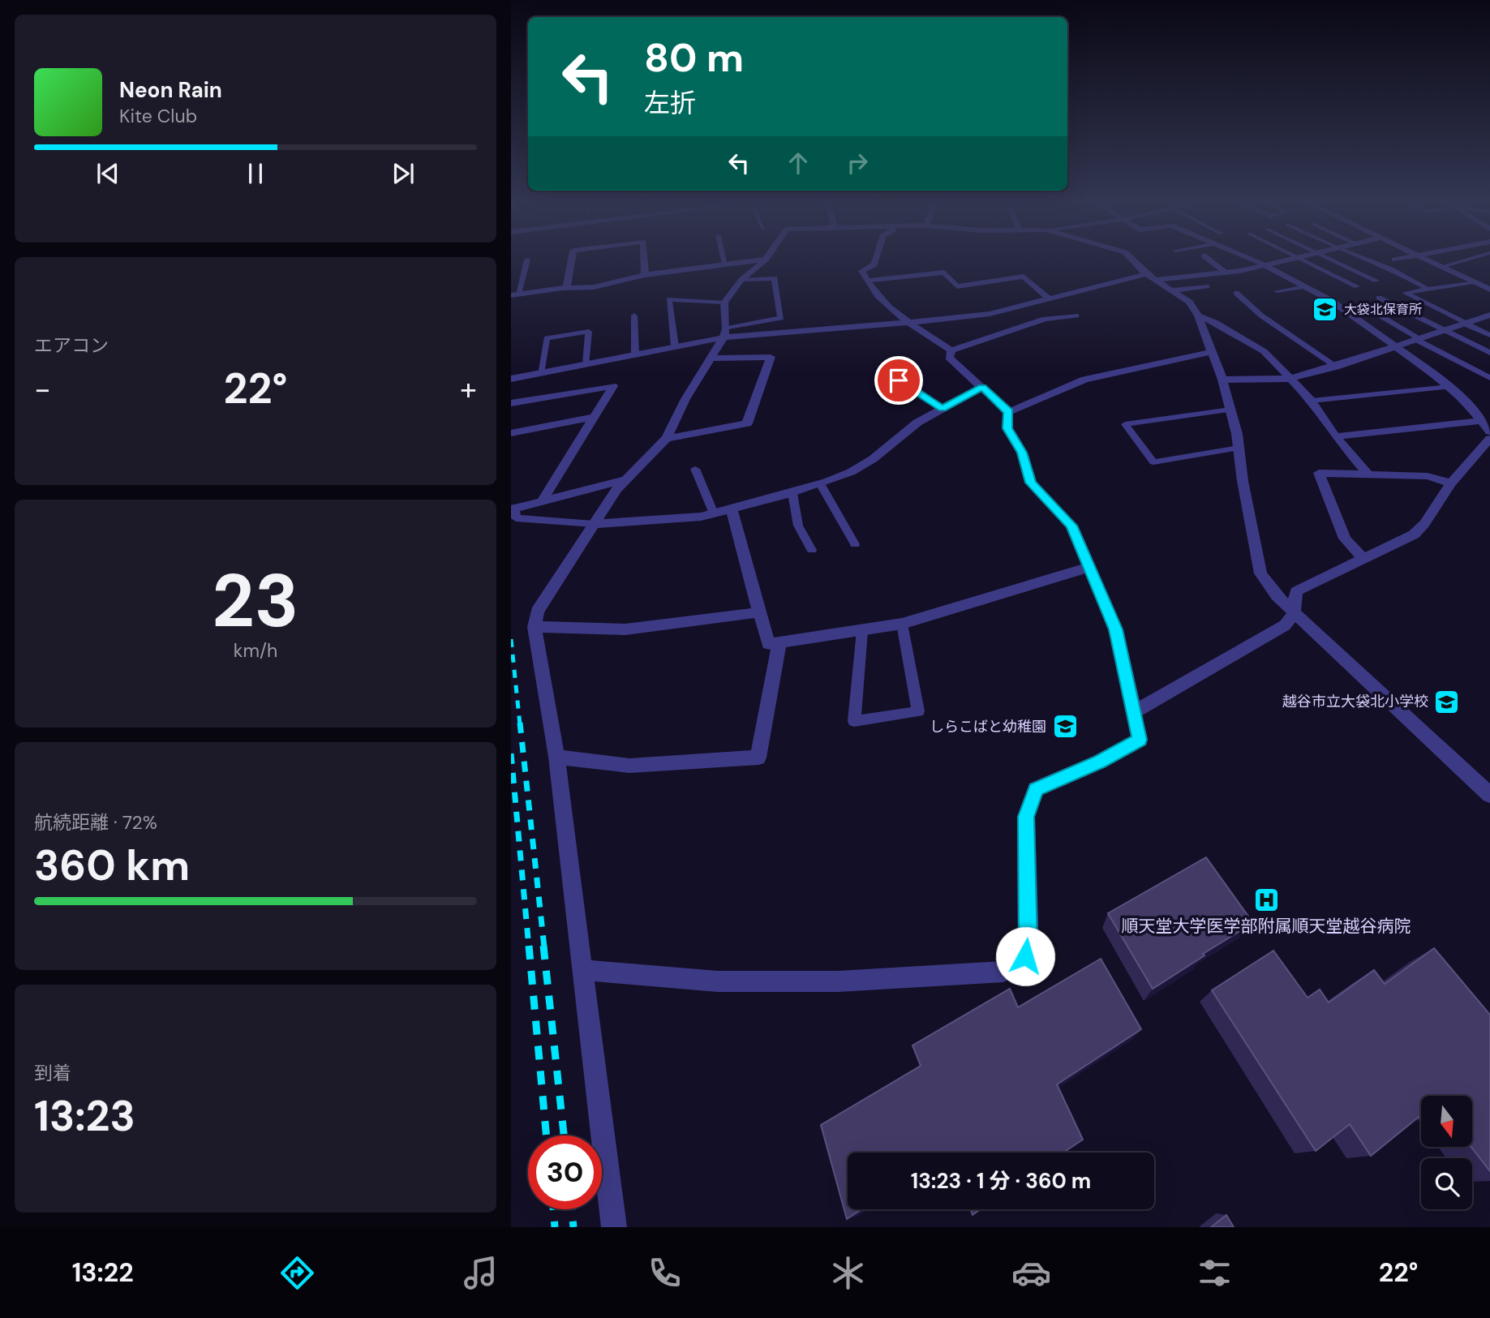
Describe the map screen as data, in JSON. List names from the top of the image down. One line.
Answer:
{"places":{"school or university":["大袋北保育所","越谷市立大袋北小学校","しらこばと幼稚園"],"hospital":["順天堂大学医学部附属順天堂越谷病院"]},"north":"bottom","page":{"turn":["80 m","左折"],"song":["Neon Rain","Kite Club"],"tile":["エアコン",["23","km/h"],["航続距離 · 72%","360 km"],["到着","13:23"]],"heat":["−","22°","+"],"limit":"30","trip":"13:23 · 1 分 · 360 m","tabs":["13:22","22°"]}}
